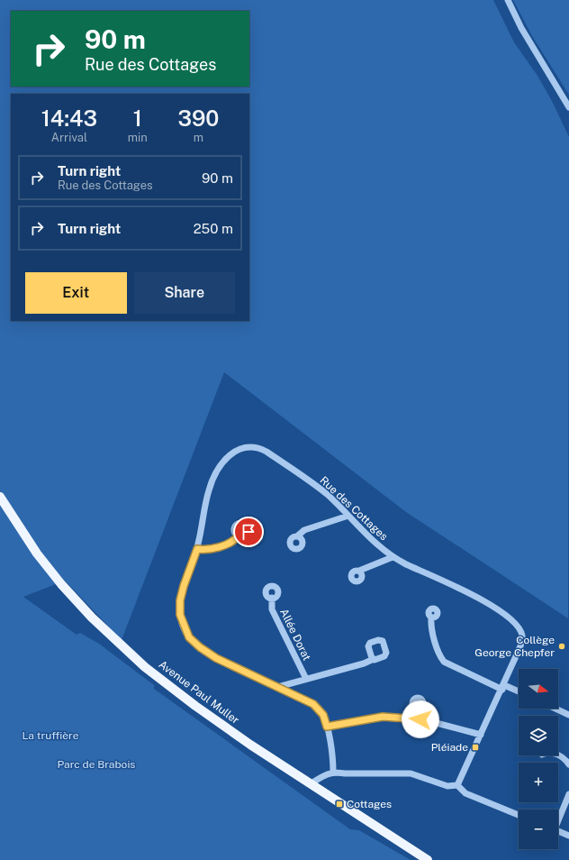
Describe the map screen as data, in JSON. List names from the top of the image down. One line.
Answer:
{"streets":{"main road":["Avenue Paul Muller"],"street":["Rue des Cottages","Allée Dorat"]},"parks":["La truffière","Parc de Brabois"],"places":{"other":["Collège George Chepfer"],"transit":["Pléiade","Cottages"]},"north":"right","page":{"turn":["90 m","Rue des Cottages"],"eta":["14:43","Arrival","1","min","390","m"],"list":[{"name":"Turn right","note":"Rue des Cottages","value":"90 m"},{"name":"Turn right","value":"250 m"}],"buttons":["Exit","Share"],"map_buttons":["+","−"]}}
